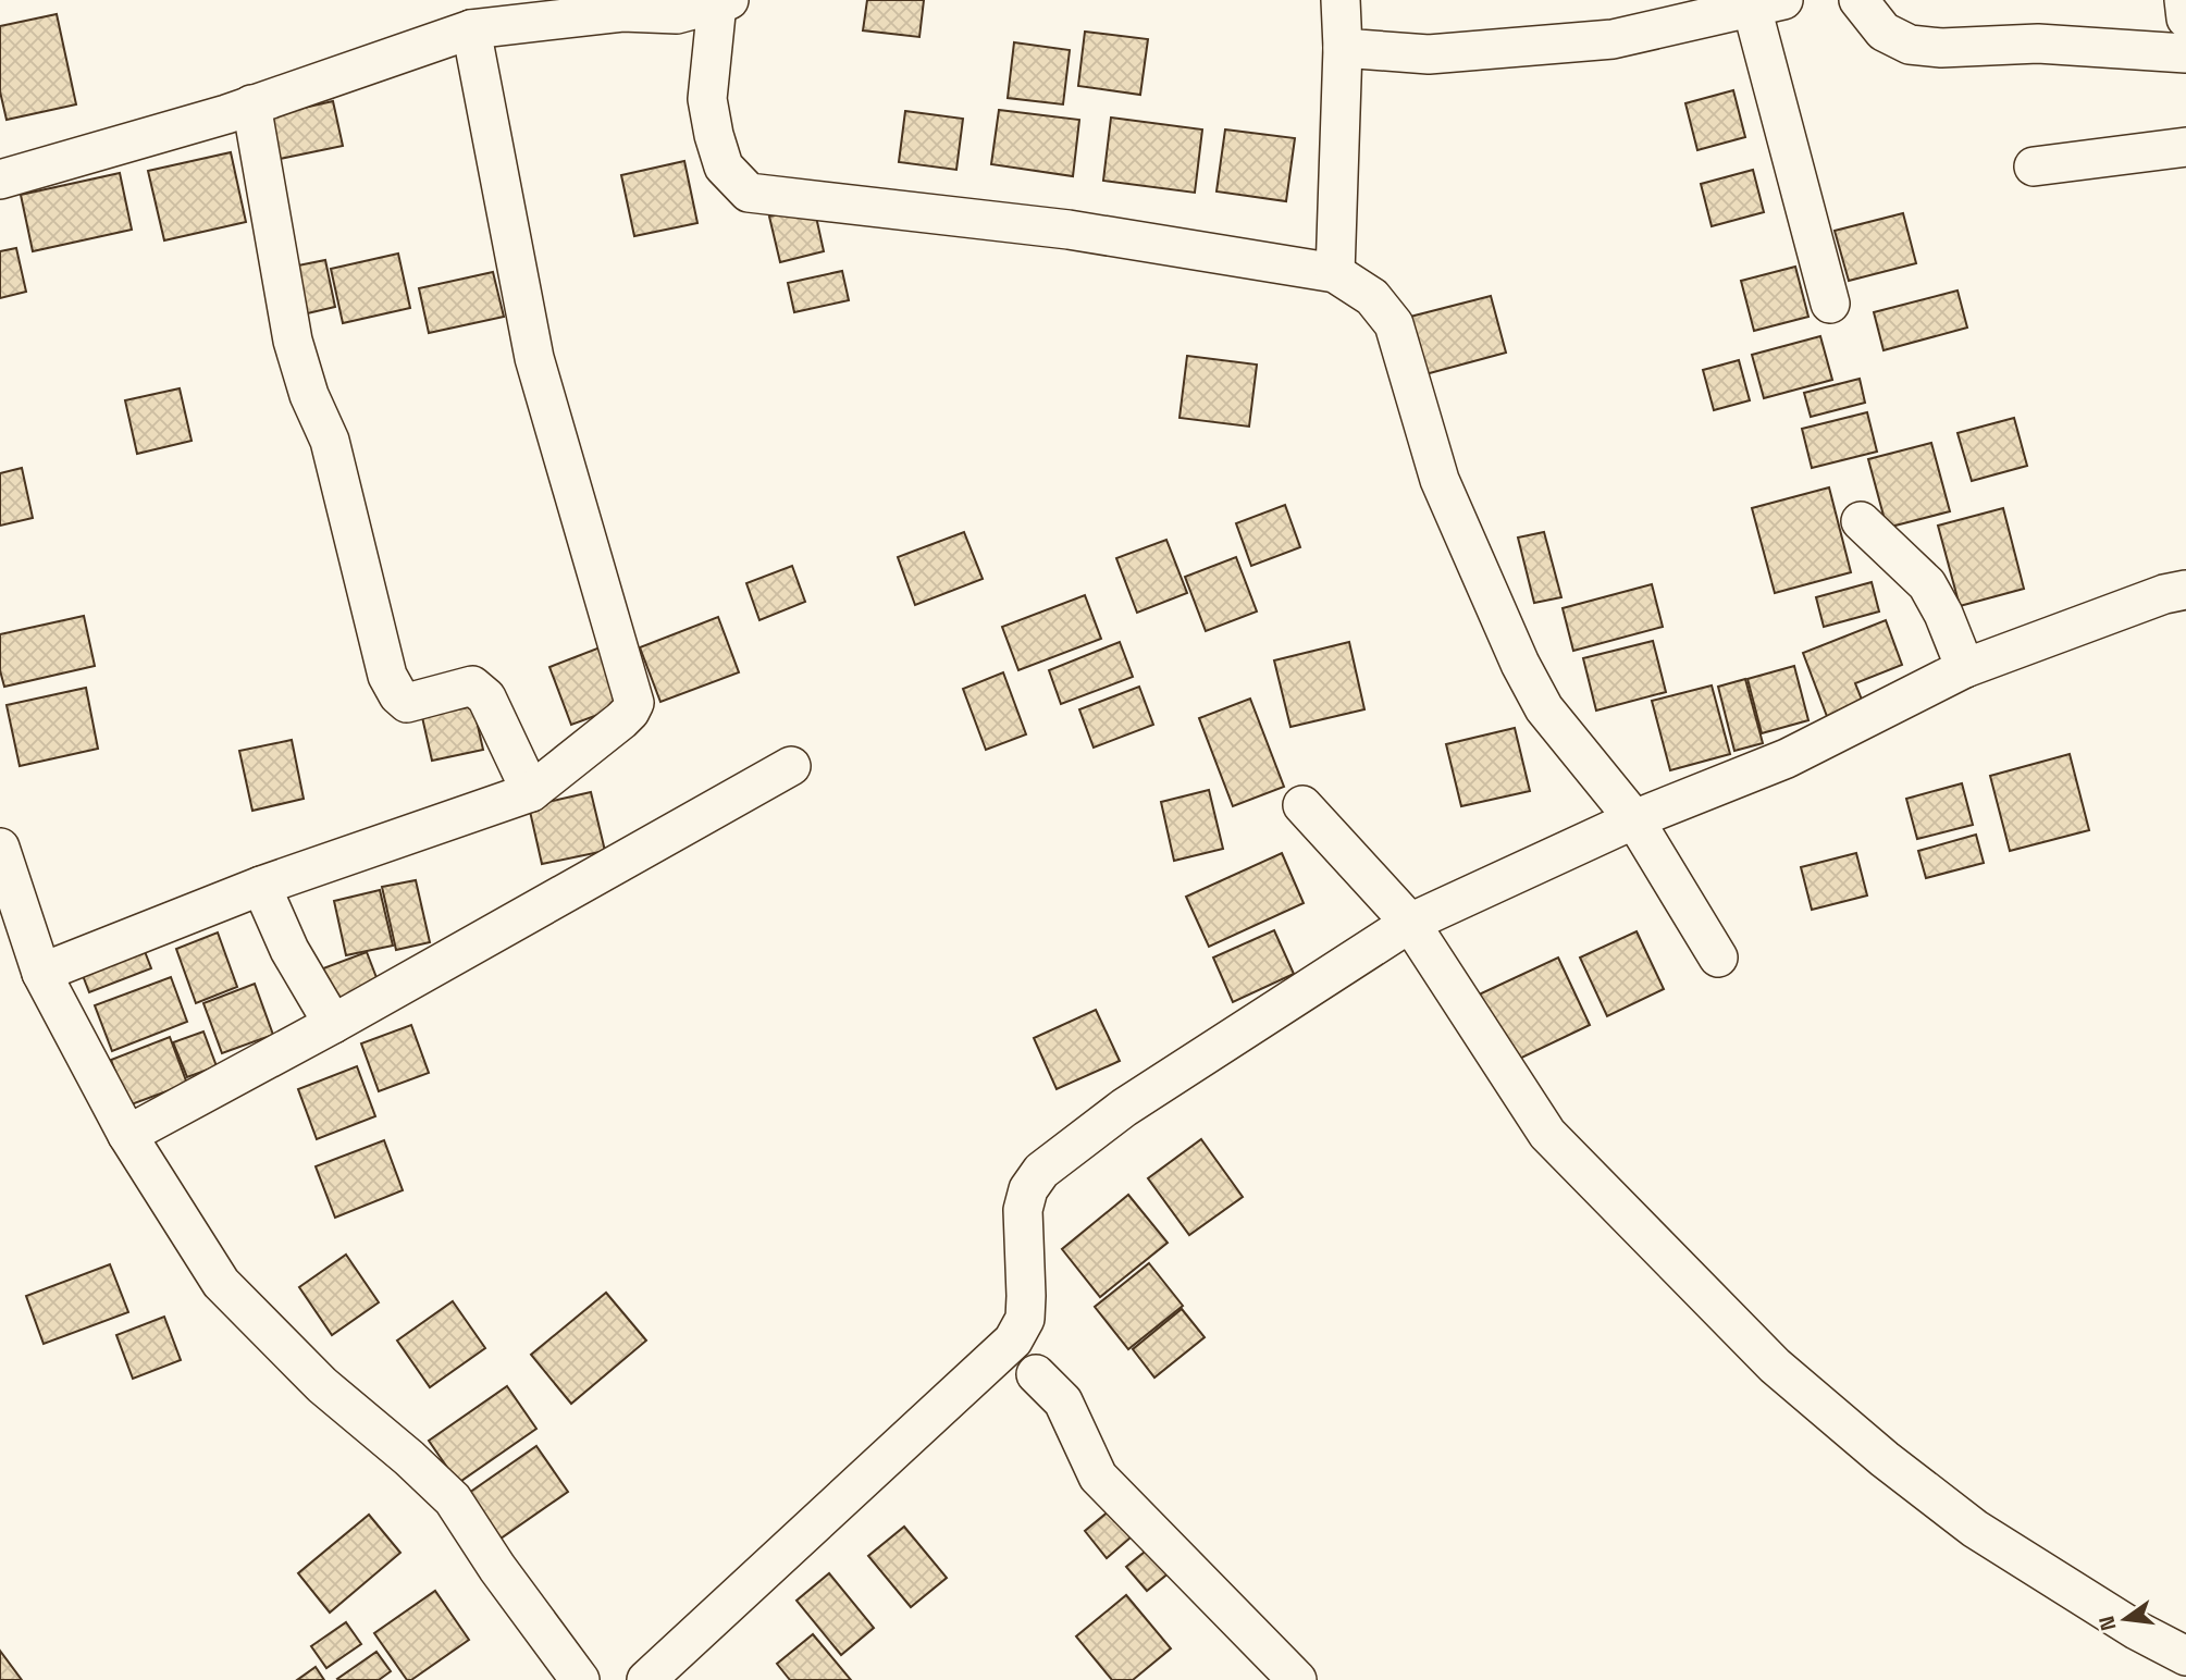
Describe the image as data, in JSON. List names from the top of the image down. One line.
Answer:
{"north":"left"}
